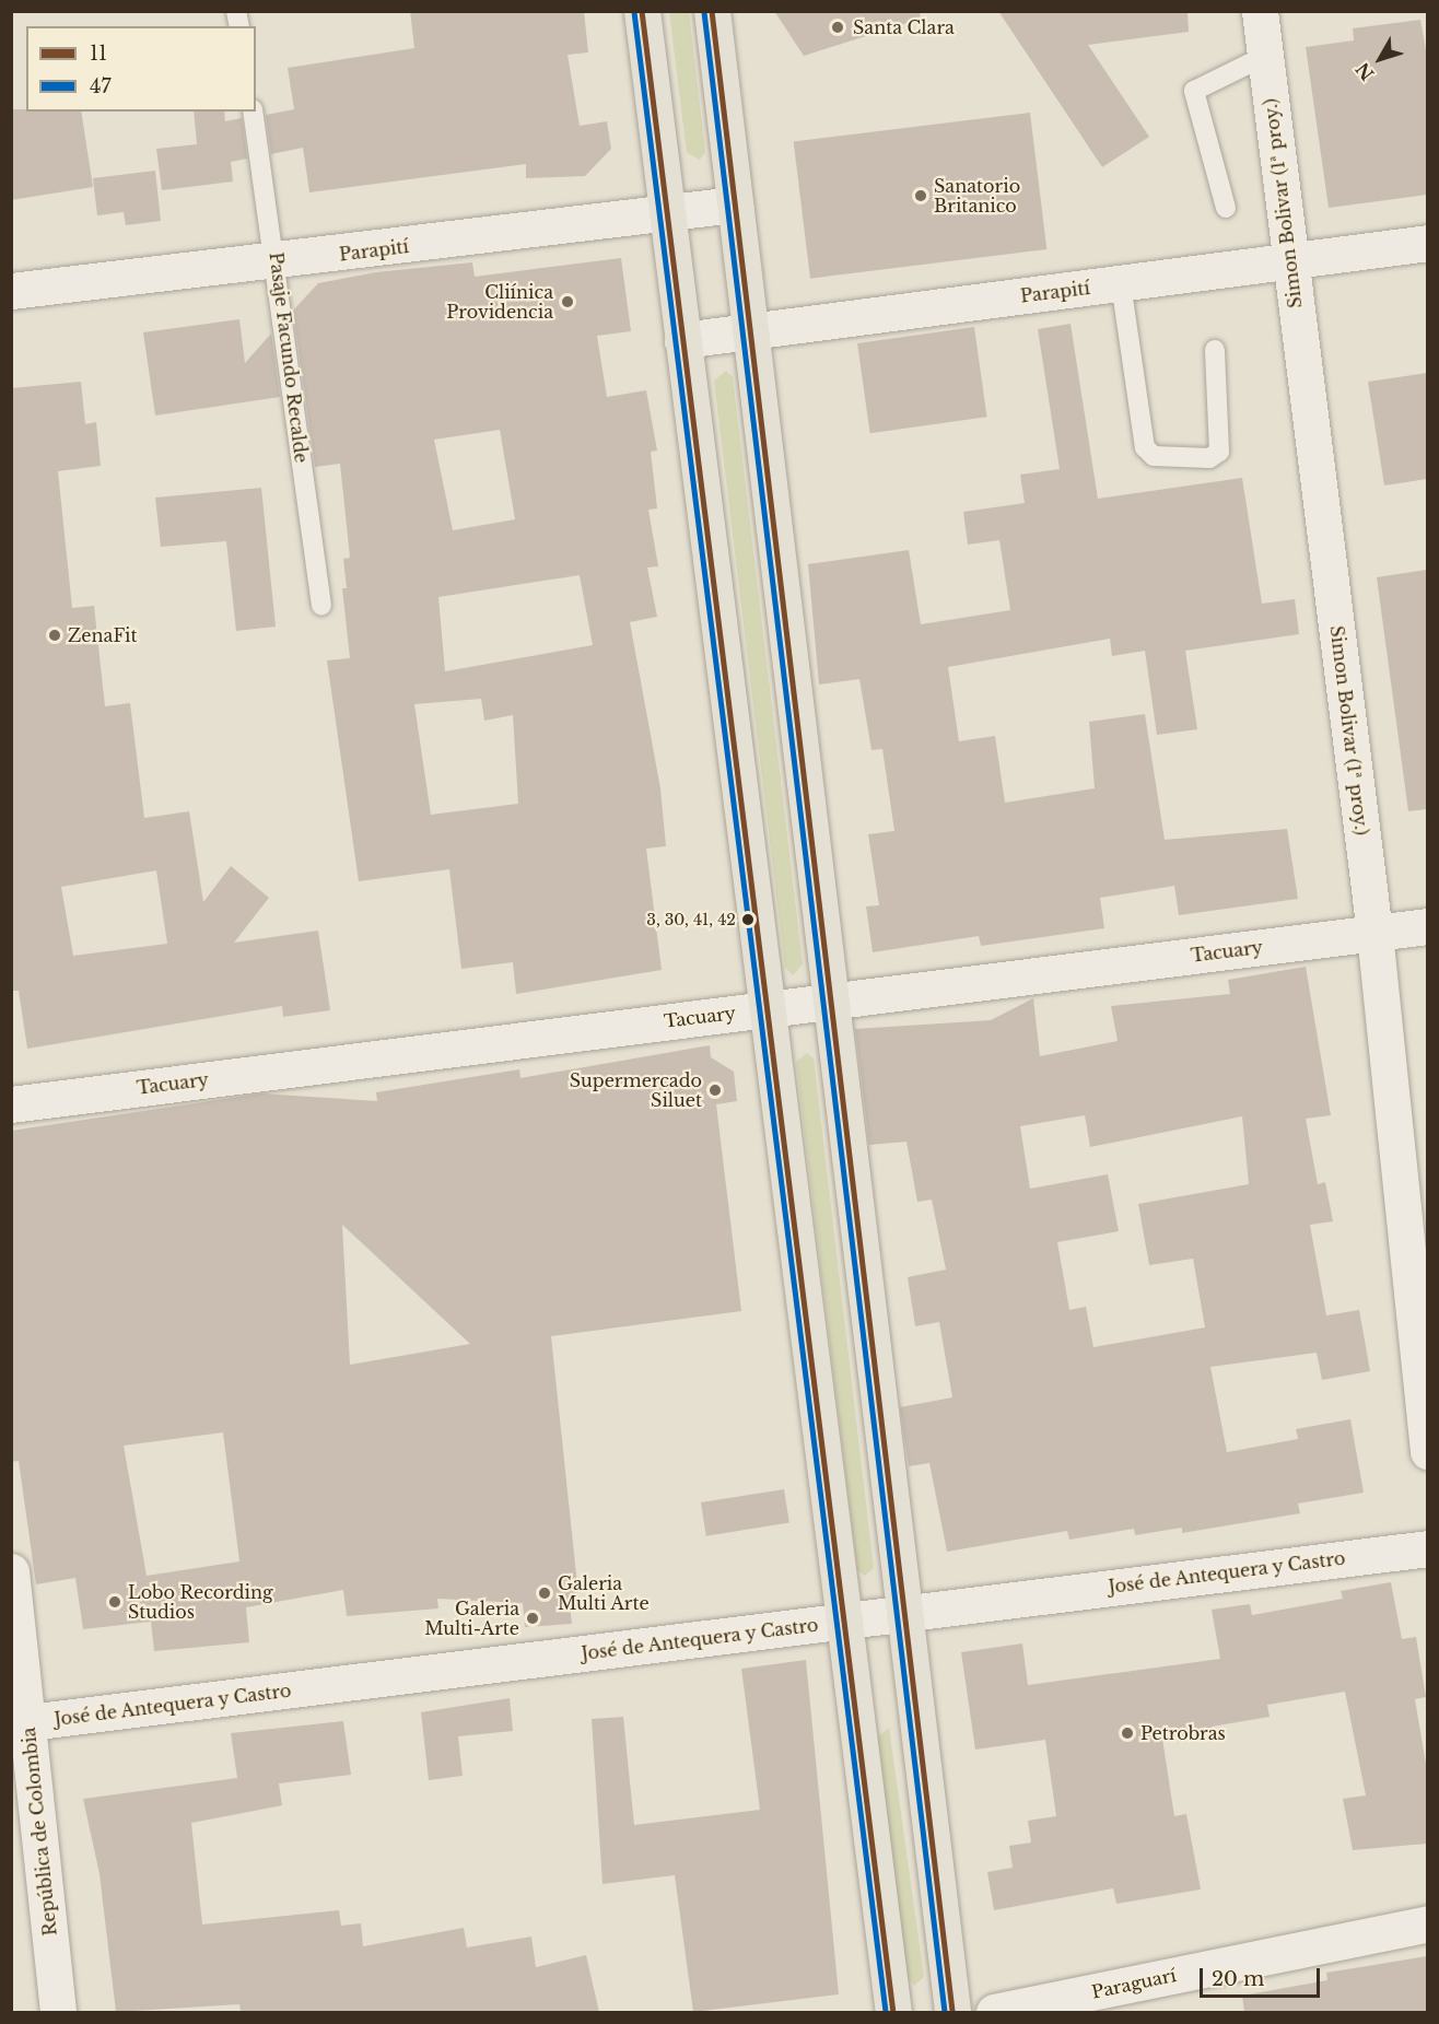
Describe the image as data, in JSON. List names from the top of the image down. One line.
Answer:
{"streets":{"street":["Simon Bolivar (1ª proy.)","Parapití","Tacuary","José de Antequera y Castro","República de Colombia","Paraguarí"],"lane":["Pasaje Facundo Recalde"]},"crossings":[["Simon Bolivar (1ª proy.)","Parapití"],["Simon Bolivar (1ª proy.)","Tacuary"],["Parapití","Pasaje Facundo Recalde"],["José de Antequera y Castro","República de Colombia"]],"places":["Santa Clara","Sanatorio Britanico","Cliínica Providencia","ZenaFit","3, 30, 41, 42","Supermercado Siluet","Galeria Multi Arte","Lobo Recording Studios","Galeria Multi-Arte","Petrobras"],"lines":["transit line 11","transit line 47"],"legend":["11","47"],"scale_bar":"20 m","north":"bottom left"}
